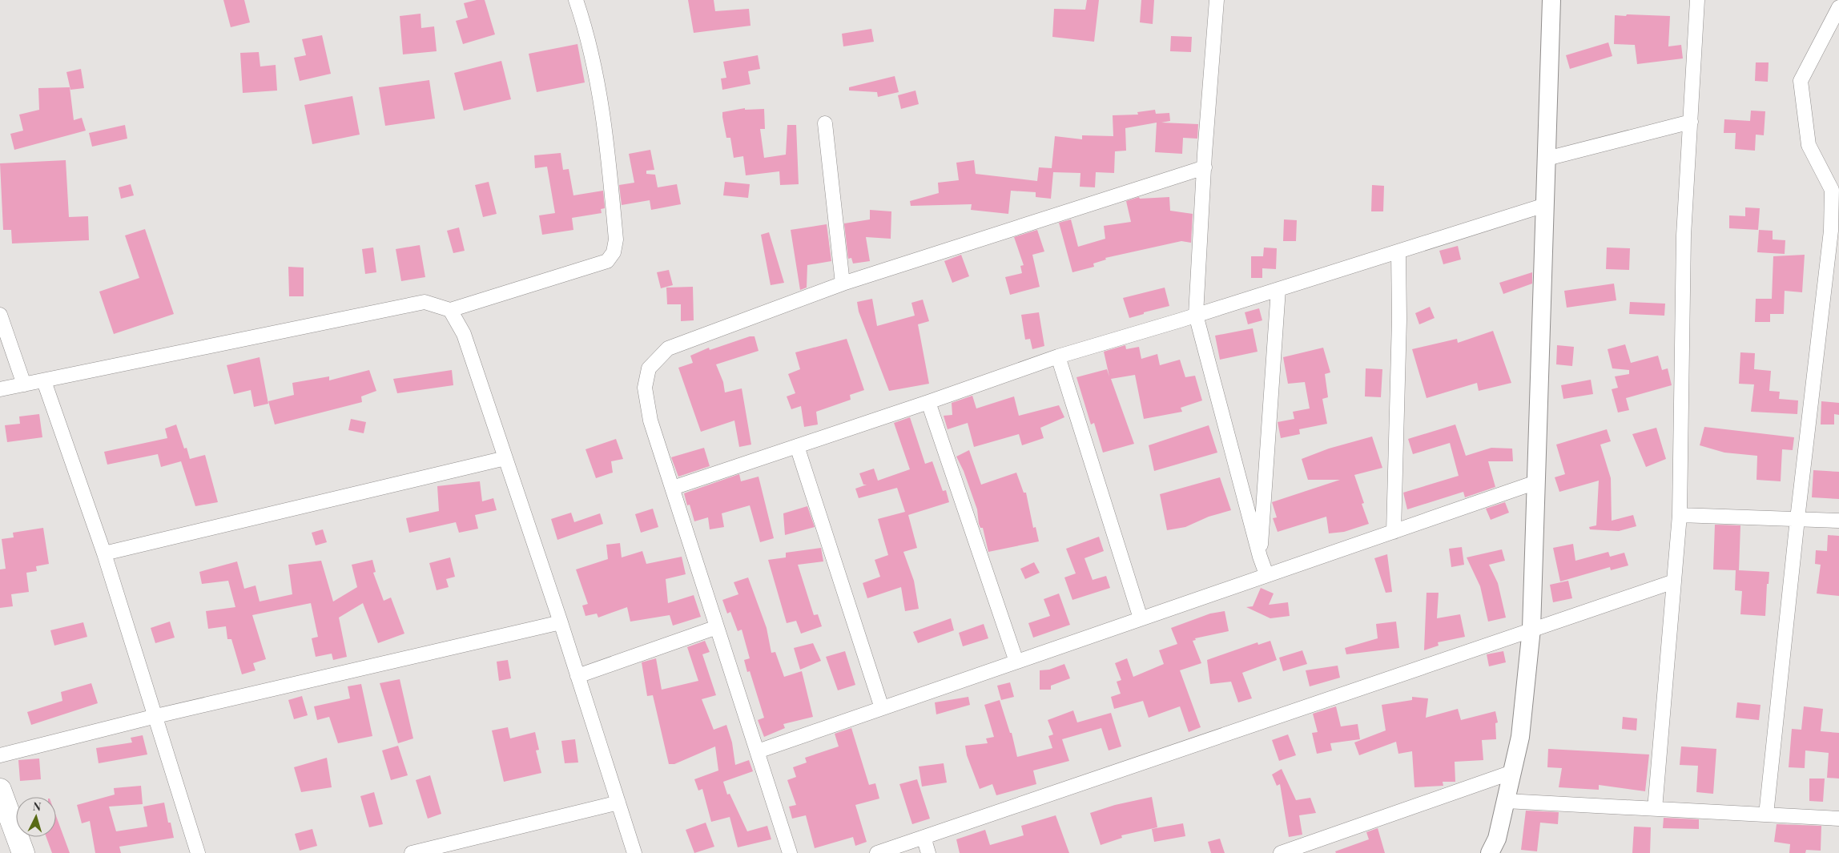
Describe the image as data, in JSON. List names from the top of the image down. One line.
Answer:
{"north":"top"}
